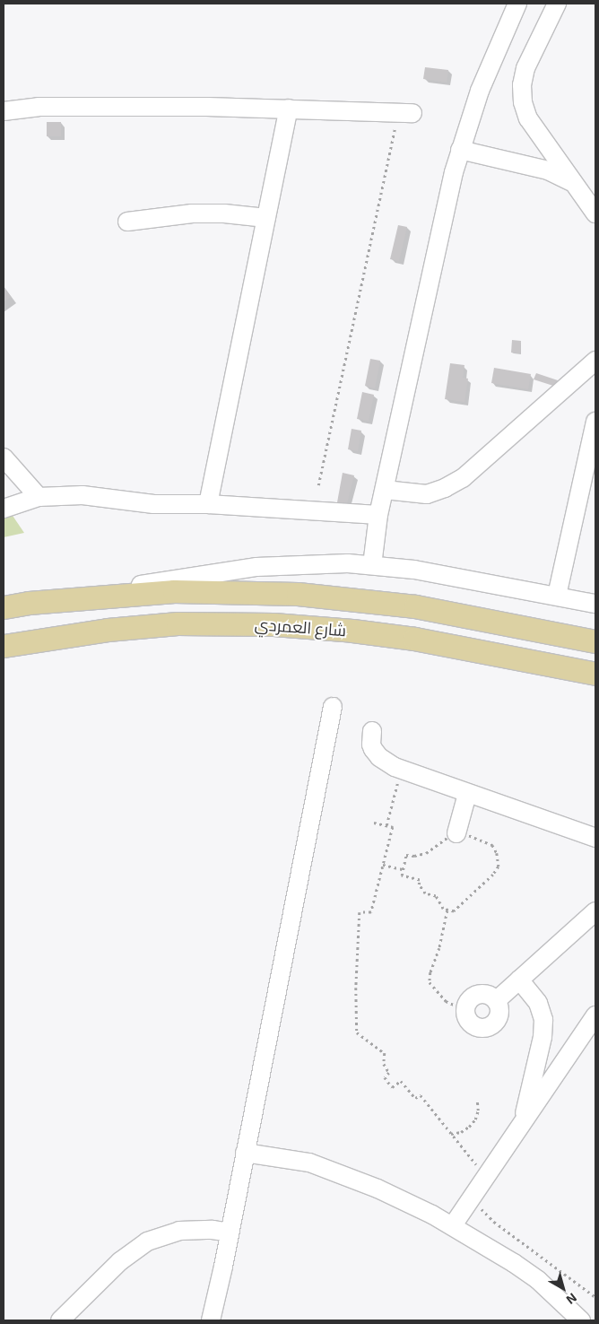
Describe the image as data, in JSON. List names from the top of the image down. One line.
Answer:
{"streets":{"main road":["شارع العمردي"]},"north":"bottom right"}
